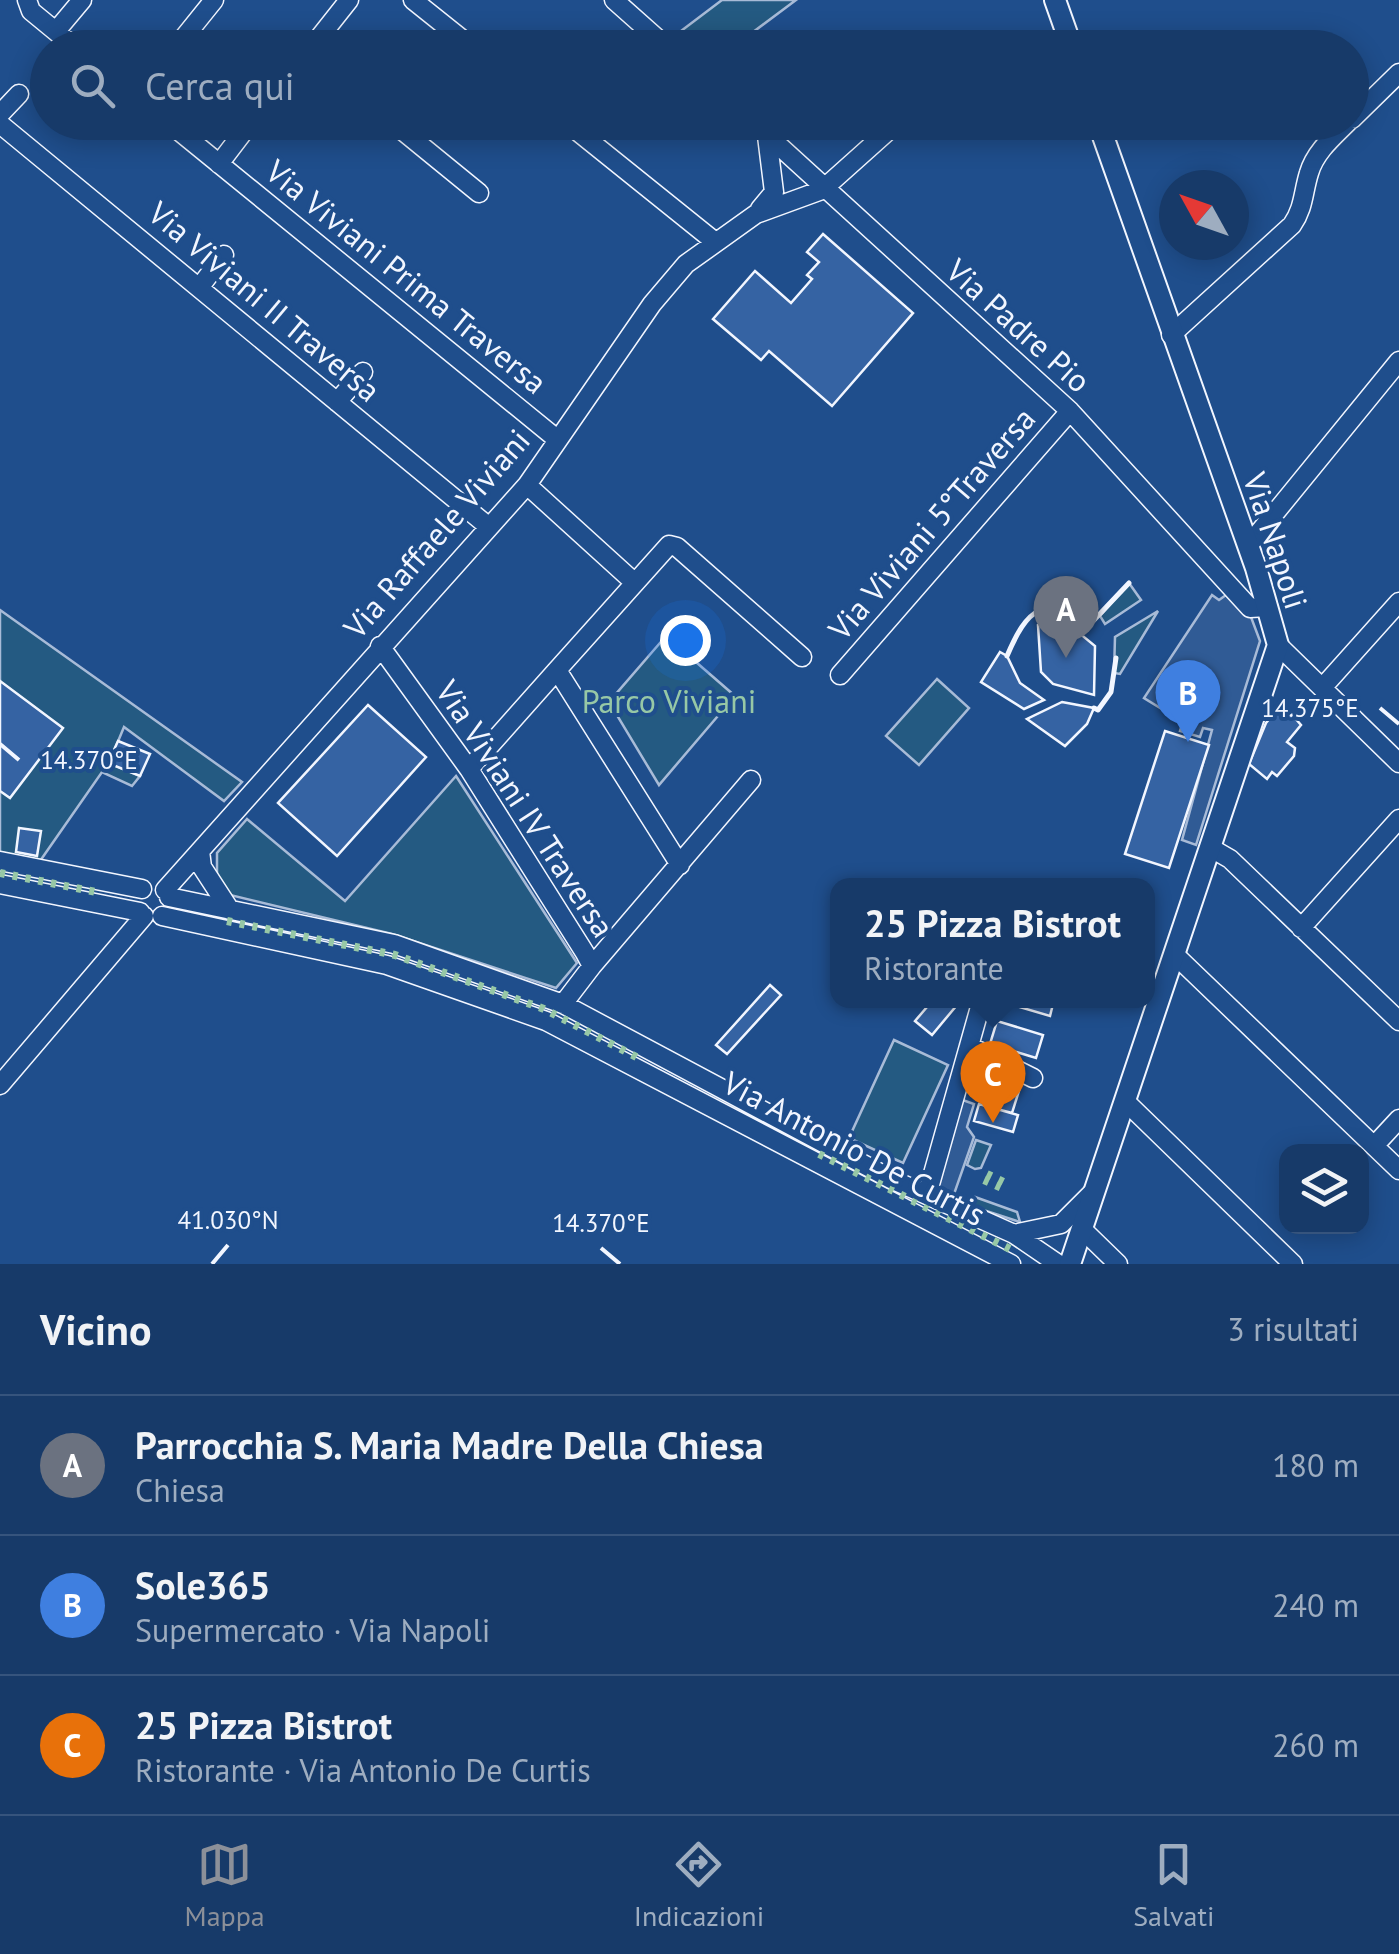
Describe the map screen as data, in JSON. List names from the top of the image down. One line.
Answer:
{"streets":{"main road":["Via Napoli"],"street":["Via Viviani Prima Traversa","Via Viviani II Traversa","Via Padre Pio","Via Viviani 5°Traversa","Via Raffaele Viviani","Via Viviani IV Traversa","Via Antonio De Curtis"]},"crossings":[["Via Viviani Prima Traversa","Via Raffaele Viviani"],["Via Viviani II Traversa","Via Raffaele Viviani"],["Via Padre Pio","Via Viviani 5°Traversa"],["Via Padre Pio","Via Raffaele Viviani"],["Via Padre Pio","Via Napoli"],["Via Raffaele Viviani","Via Viviani IV Traversa"],["Via Raffaele Viviani","Via Antonio De Curtis"],["Via Napoli","Via Antonio De Curtis"],["Via Viviani IV Traversa","Via Antonio De Curtis"]],"parks":["Parco Viviani"],"north":"top left","page":{"search":"Cerca qui","pins":["A","B","C"],"popup":["25 Pizza Bistrot","Ristorante"],"heading":["Vicino","3 risultati"],"list":[{"mark":"A","name":"Parrocchia S. Maria Madre Della Chiesa","note":"Chiesa","value":"180 m"},{"mark":"B","name":"Sole365","note":"Supermercato · Via Napoli","value":"240 m"},{"mark":"C","name":"25 Pizza Bistrot","note":"Ristorante · Via Antonio De Curtis","value":"260 m"}],"nav":["Mappa","Indicazioni","Salvati"]},"coordinates":["14.375°E","14.370°E","41.030°N"]}
